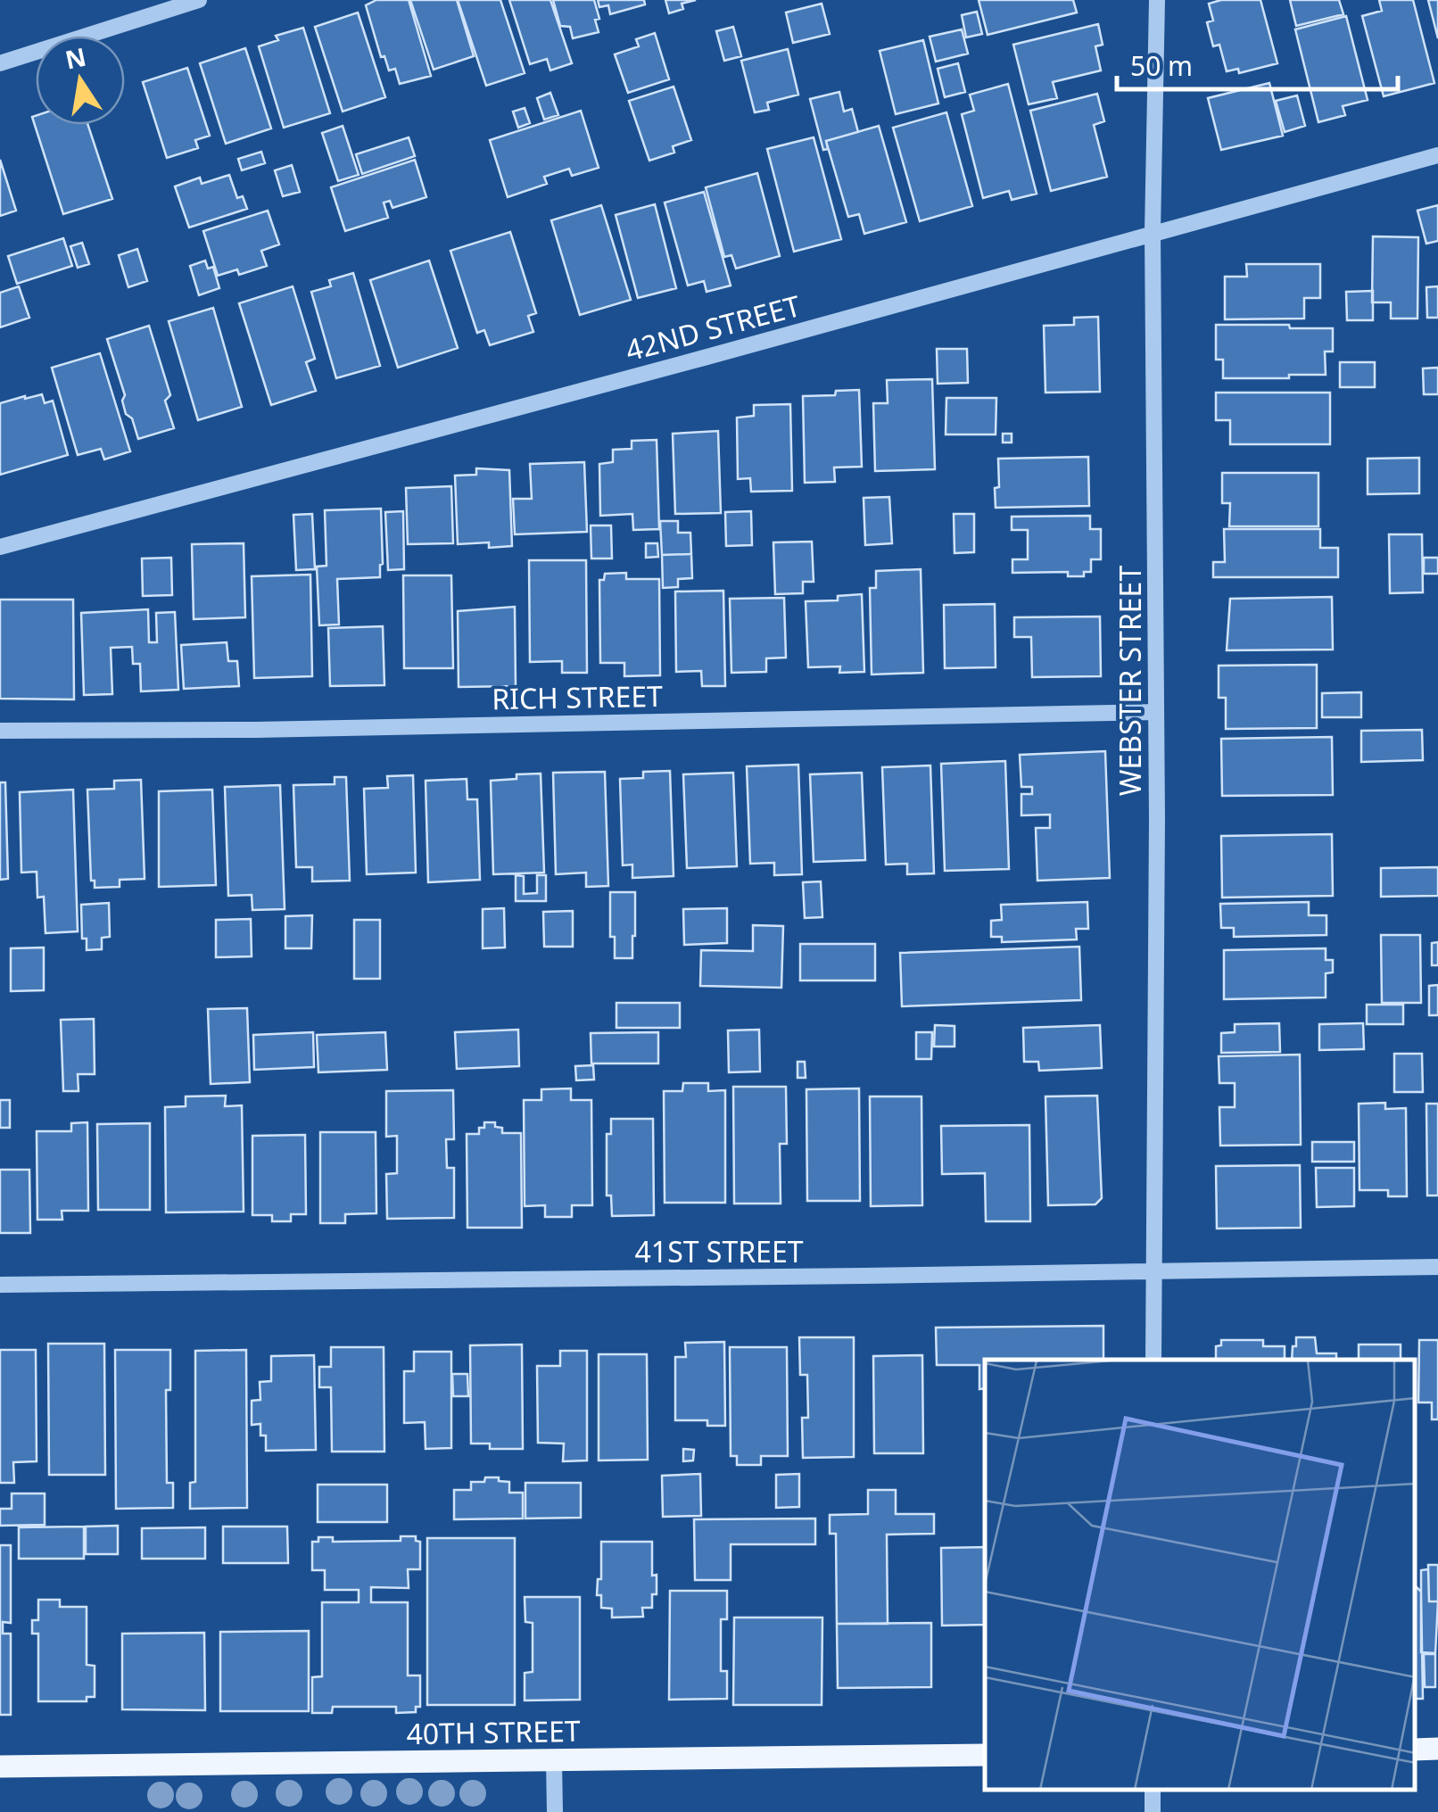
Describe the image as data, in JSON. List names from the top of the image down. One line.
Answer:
{"streets":{"main road":["40TH STREET"],"street":["42ND STREET","WEBSTER STREET","RICH STREET","41ST STREET"]},"crossings":[["42ND STREET","WEBSTER STREET"],["WEBSTER STREET","RICH STREET"],["WEBSTER STREET","41ST STREET"]],"scale_bar":"50 m","north":"top"}
